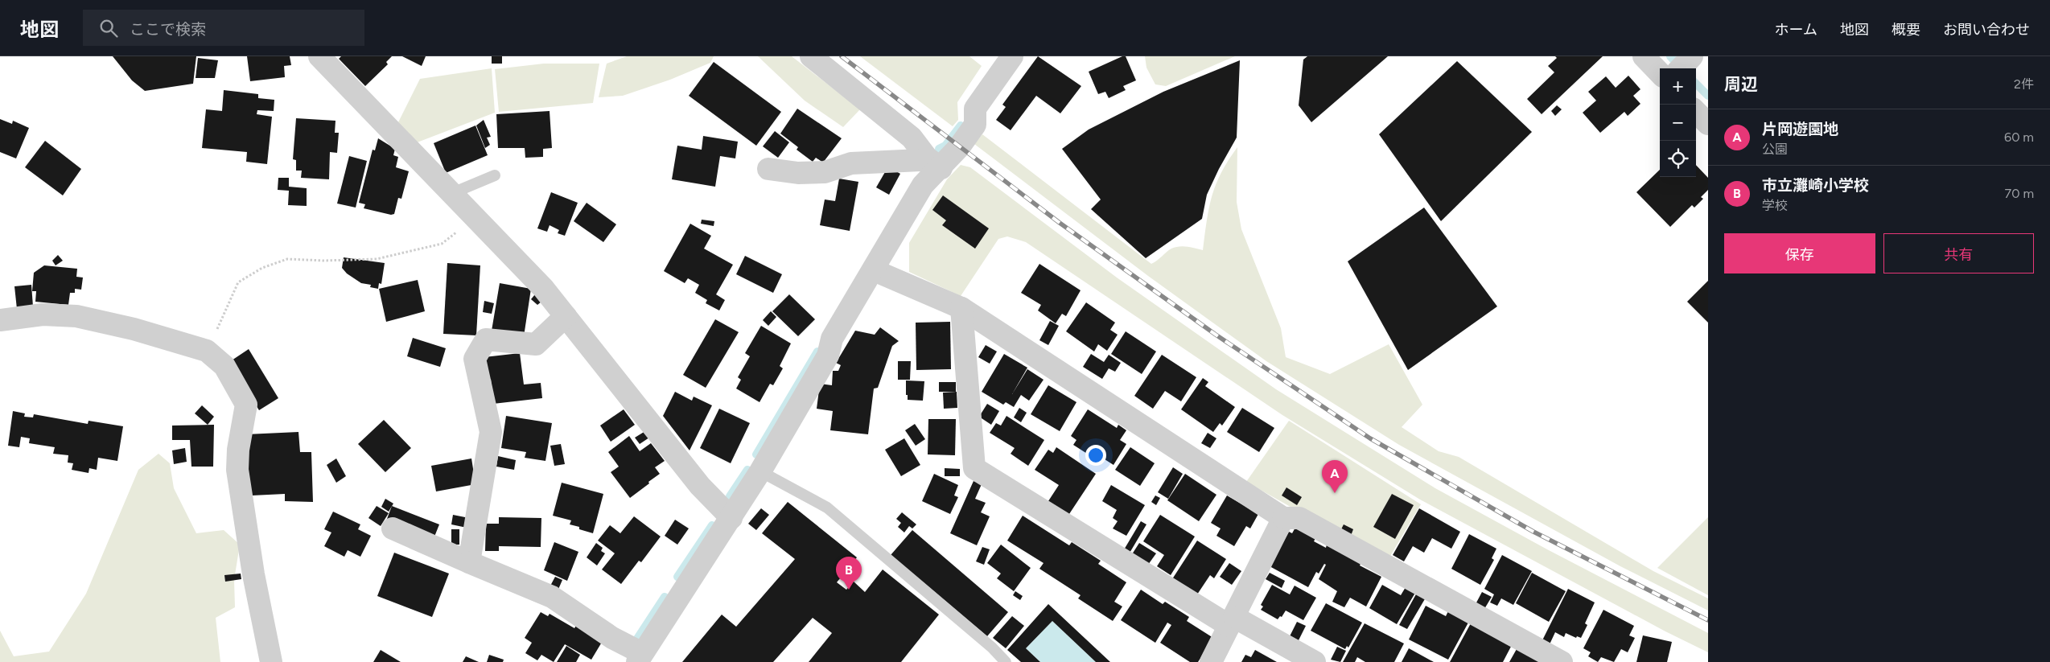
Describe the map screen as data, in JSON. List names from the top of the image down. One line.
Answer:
{"page":{"header":"地図","search":"ここで検索","nav":["ホーム","地図","概要","お問い合わせ"],"heading":["周辺","2件"],"map_buttons":["+","−"],"list":[{"mark":"A","name":"片岡遊園地","note":"公園","value":"60 m"},{"mark":"B","name":"市立灘崎小学校","note":"学校","value":"70 m"}],"buttons":["保存","共有"],"pins":["A","B"]}}
